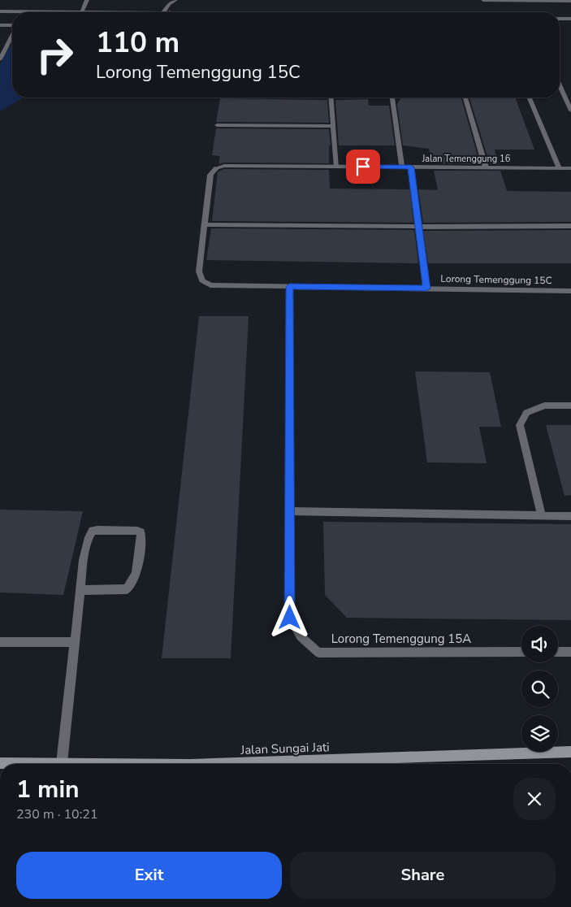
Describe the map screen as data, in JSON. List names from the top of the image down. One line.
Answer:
{"streets":{"main road":["Jalan Sungai Jati"],"street":["Jalan Temenggung 16","Lorong Temenggung 15C","Lorong Temenggung 15A"]},"crossings":[["Jalan Temenggung 16","Lorong Temenggung 15C"]],"page":{"turn":["110 m","Lorong Temenggung 15C"],"heading":["1 min","230 m · 10:21"],"buttons":["Exit","Share"]}}
